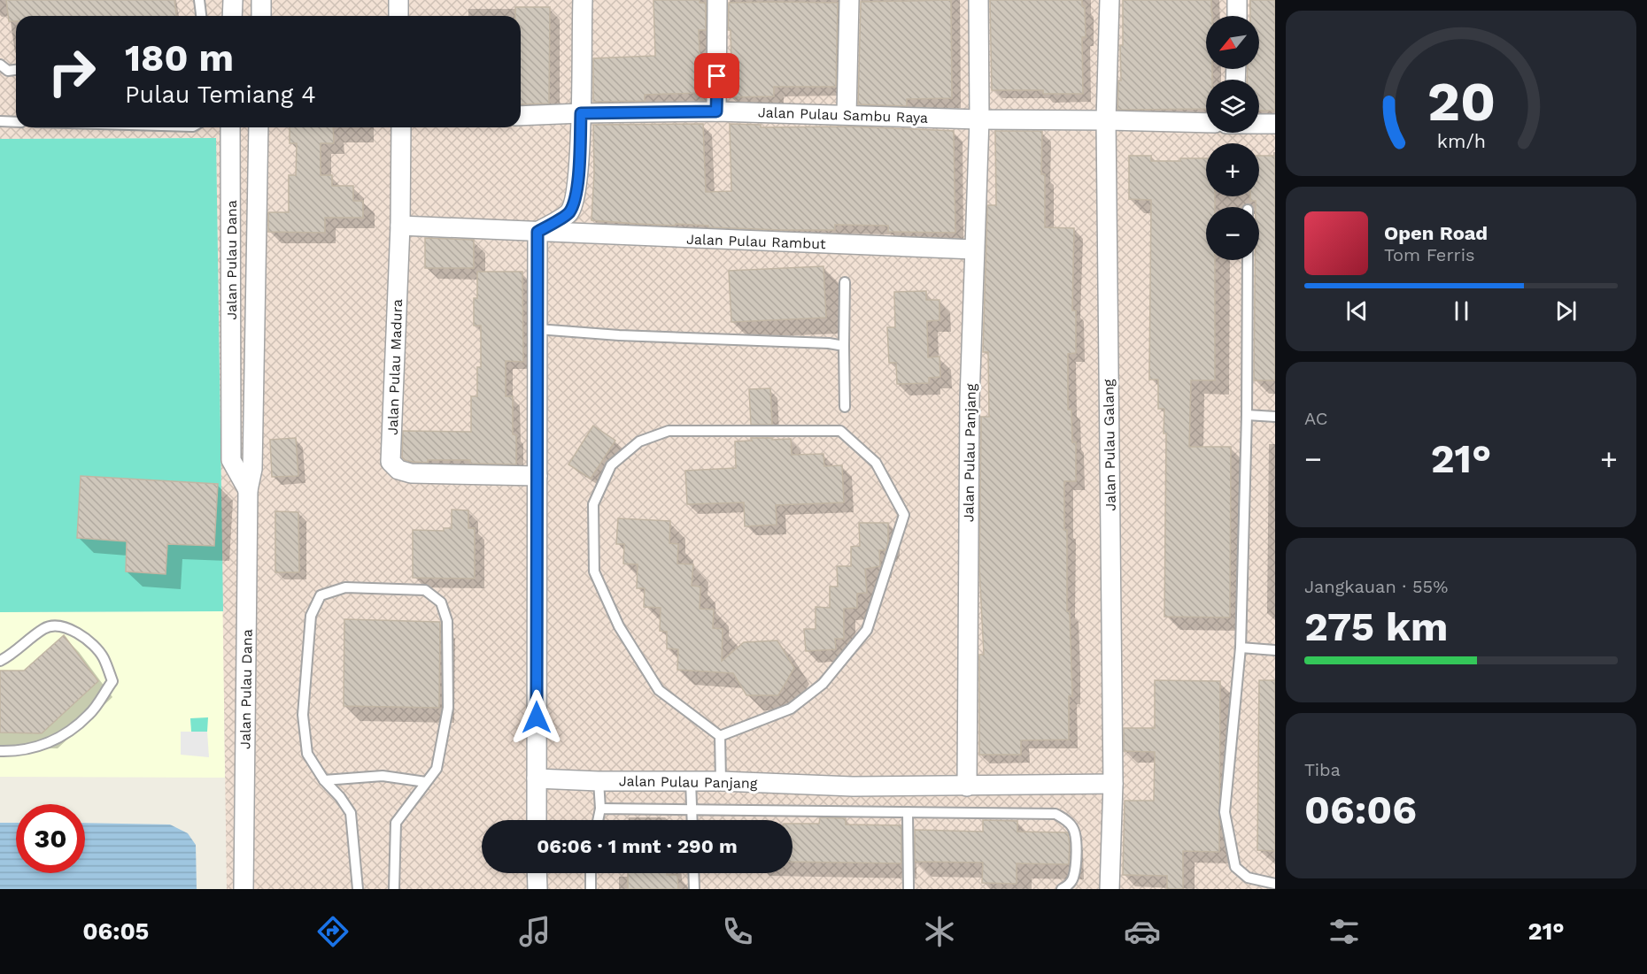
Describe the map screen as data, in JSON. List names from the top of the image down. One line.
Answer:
{"streets":{"street":["Jalan Pulau Sambu Raya","Jalan Pulau Rambut","Jalan Pulau Dana","Jalan Pulau Madura","Jalan Pulau Galang","Jalan Pulau Panjang"]},"crossings":[["Jalan Pulau Sambu Raya","Jalan Pulau Galang"],["Jalan Pulau Sambu Raya","Jalan Pulau Panjang"],["Jalan Pulau Rambut","Jalan Pulau Madura"],["Jalan Pulau Rambut","Jalan Pulau Panjang"],["Jalan Pulau Galang","Jalan Pulau Panjang"]],"north":"bottom left","page":{"map_buttons":["+","−"],"turn":["180 m","Pulau Temiang 4"],"song":["Open Road","Tom Ferris"],"tile":["AC",["Jangkauan · 55%","275 km"],["Tiba","06:06"]],"heat":["−","21°","+"],"limit":"30","trip":"06:06 · 1 mnt · 290 m","tabs":["06:05","21°"],"gauge":["20","km/h"]}}
